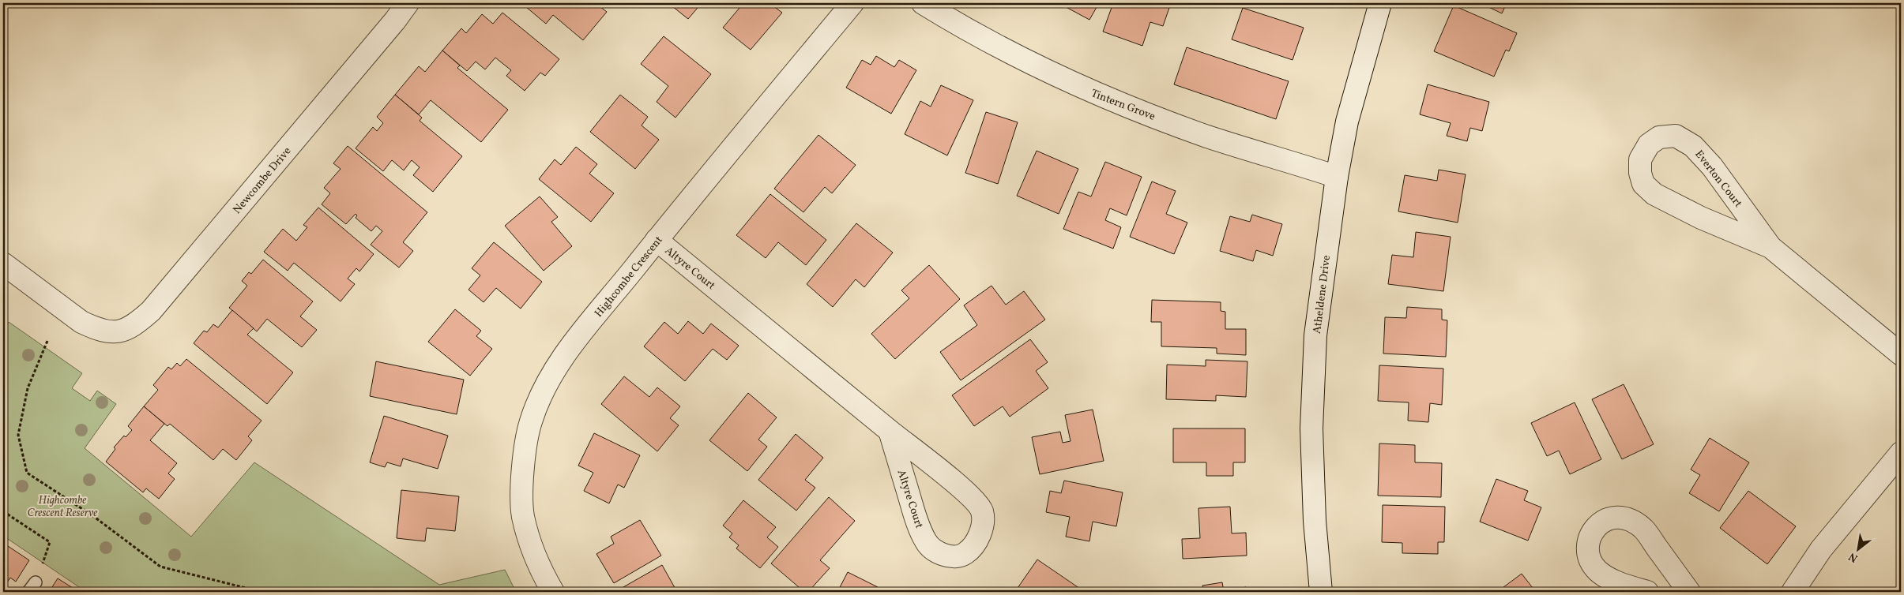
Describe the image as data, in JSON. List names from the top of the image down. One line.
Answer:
{"streets":{"street":["Tintern Grove","Everton Court","Newcombe Drive","Altyre Court","Highcombe Crescent","Atheldene Drive"]},"crossings":[["Tintern Grove","Atheldene Drive"],["Altyre Court","Highcombe Crescent"]],"parks":["Highcombe Crescent Reserve"],"north":"bottom left"}
